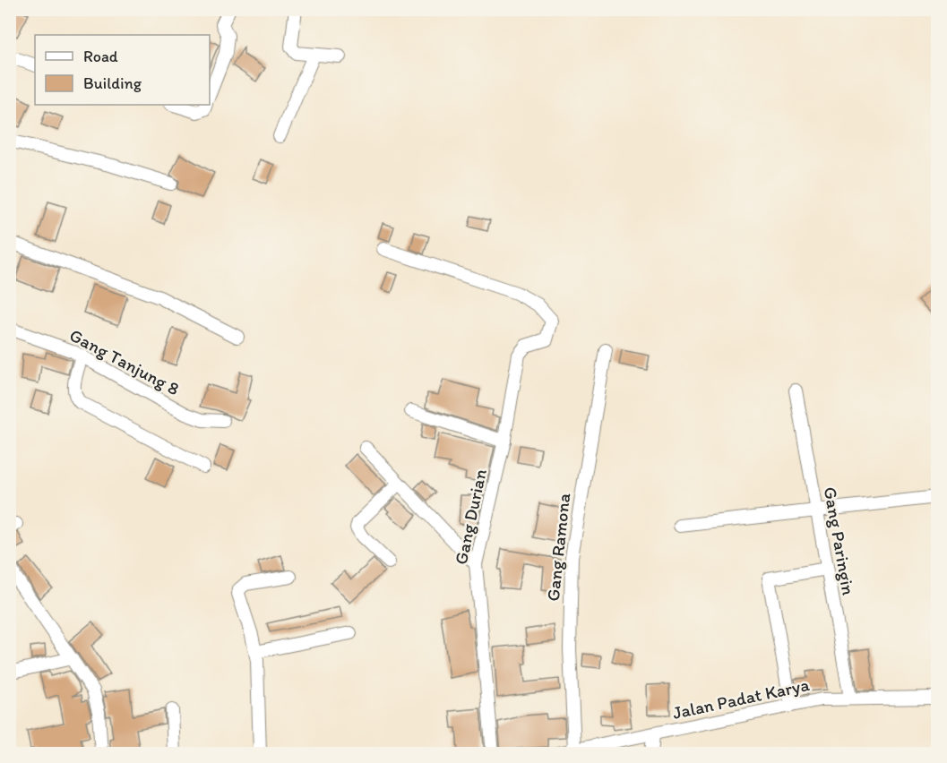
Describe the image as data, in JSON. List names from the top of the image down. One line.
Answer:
{"streets":{"street":["Gang Tanjung 8","Gang Durian","Gang Paringin","Gang Ramona","Jalan Padat Karya"]},"crossings":[["Gang Paringin","Jalan Padat Karya"],["Gang Ramona","Jalan Padat Karya"]],"legend":["Road","Building"]}
